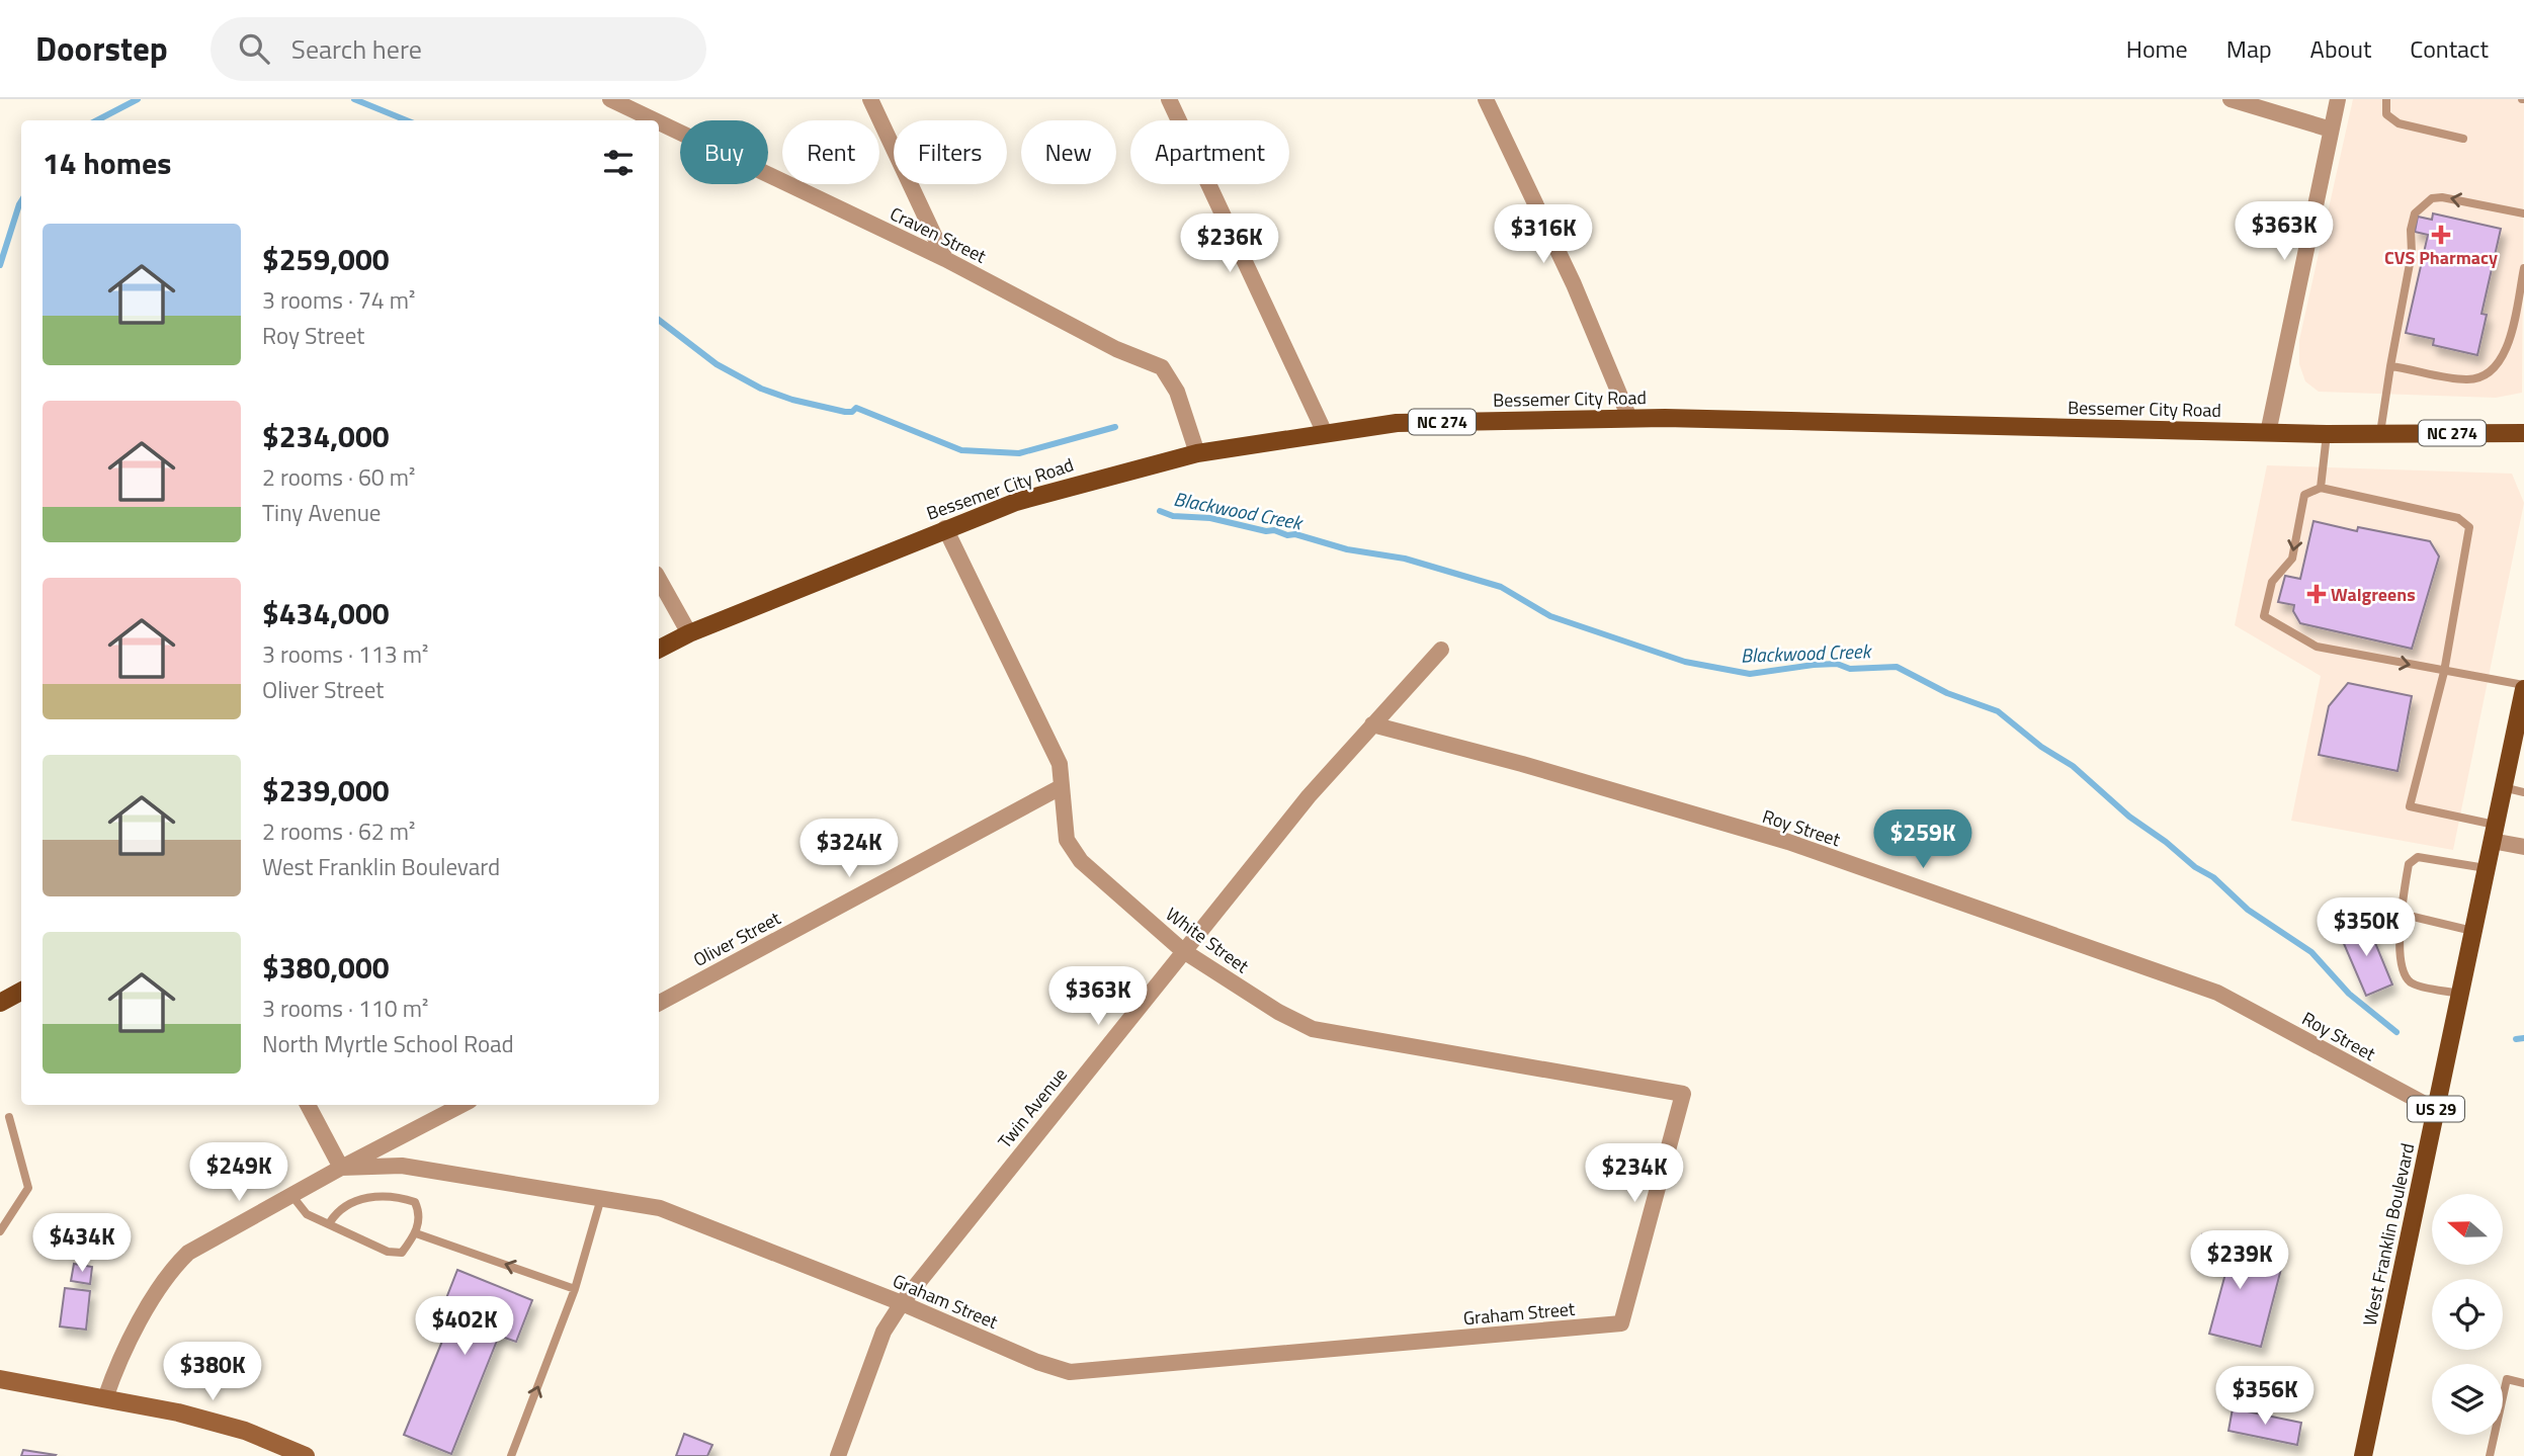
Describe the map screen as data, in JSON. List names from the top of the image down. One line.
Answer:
{"streets":{"main road":["Bessemer City Road","NC 274","US 29","West Franklin Boulevard"],"street":["Craven Street","Roy Street","Oliver Street","White Street","Twin Avenue","Graham Street"]},"crossings":[["Craven Street","Bessemer City Road"],["Bessemer City Road","White Street"],["Roy Street","Twin Avenue"],["Roy Street","West Franklin Boulevard"],["Oliver Street","White Street"],["White Street","Twin Avenue"],["White Street","Graham Street"],["Twin Avenue","Graham Street"]],"water":["Blackwood Creek"],"places":{"health":["CVS Pharmacy","Walgreens"]},"north":"left","page":{"header":"Doorstep","search":"Search here","nav":["Home","Map","About","Contact"],"chip":["Buy","Rent","Filters","New","Apartment"],"heading":"14 homes","price":["$363K","$316K","$236K","$259K","$324K","$350K","$363K","$249K","$234K","$434K","$239K","$402K","$380K","$356K"],"list":[{"name":"$259,000","note":"3 rooms · 74 m² · Roy Street"},{"name":"$234,000","note":"2 rooms · 60 m² · Tiny Avenue"},{"name":"$434,000","note":"3 rooms · 113 m² · Oliver Street"},{"name":"$239,000","note":"2 rooms · 62 m² · West Franklin Boulevard"},{"name":"$380,000","note":"3 rooms · 110 m² · North Myrtle School Road"}]}}
